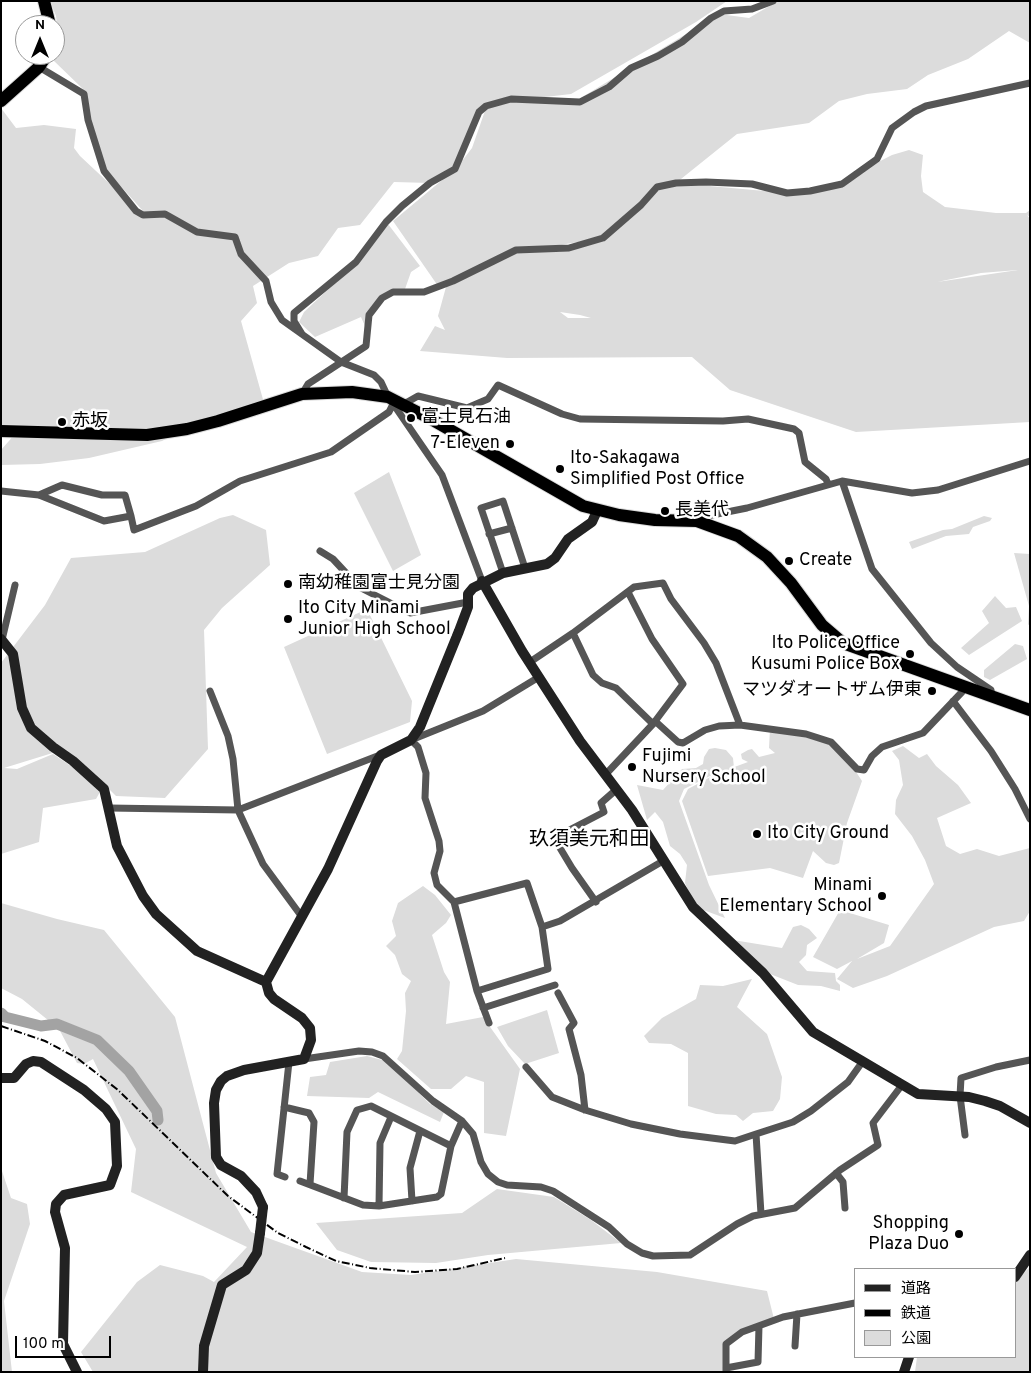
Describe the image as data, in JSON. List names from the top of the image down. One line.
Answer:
{"districts":["玖須美元和田"],"places":["富士見石油","赤坂","7-Eleven","Ito-Sakagawa Simplified Post Office","長美代","Create","南幼稚園富士見分園","Ito City Minami Junior High School","Ito Police Office Kusumi Police Box","マツダオートザム伊東","Fujimi Nursery School","Ito City Ground","Minami Elementary School","Shopping Plaza Duo"],"legend":["道路","鉄道","公園"],"scale_bar":"100 m","north":"top"}
